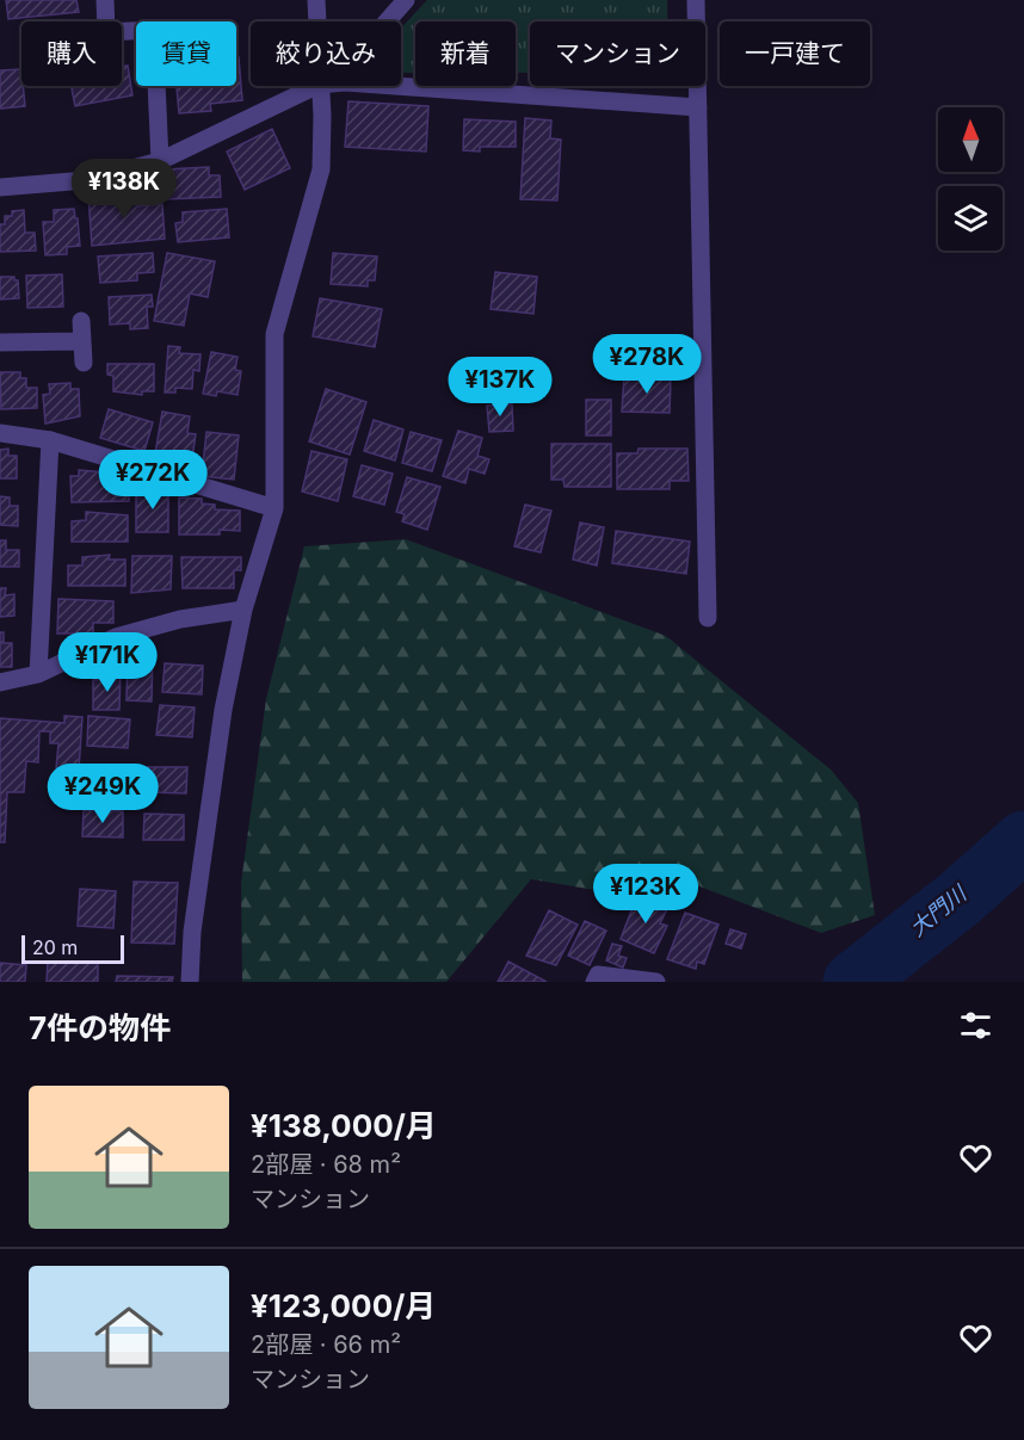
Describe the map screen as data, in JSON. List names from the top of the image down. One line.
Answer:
{"water":["大門川"],"scale_bar":"20 m","north":"top","page":{"chip":["購入","賃貸","絞り込み","新着","マンション","一戸建て"],"price":["¥138K","¥278K","¥137K","¥272K","¥171K","¥249K","¥123K"],"scale":"20 m","heading":"7件の物件","list":[{"name":"¥138,000/月","note":"2部屋 · 68 m² · マンション"},{"name":"¥123,000/月","note":"2部屋 · 66 m² · マンション"}]}}
